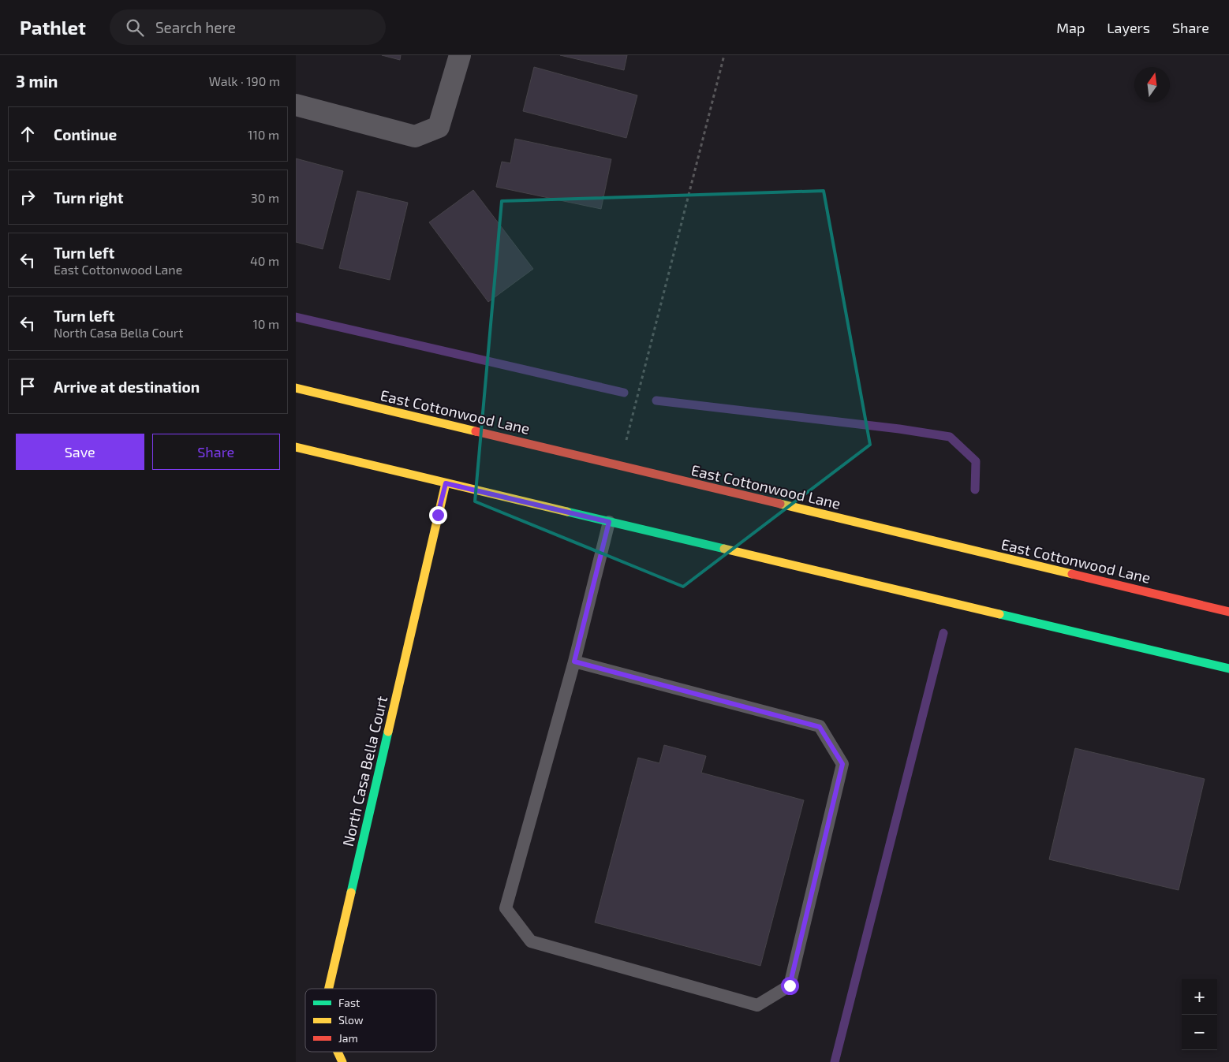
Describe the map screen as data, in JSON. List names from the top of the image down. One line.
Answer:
{"streets":{"main road":["East Cottonwood Lane","North Casa Bella Court"]},"legend":["Fast","Slow","Jam"],"north":"top","page":{"header":"Pathlet","search":"Search here","nav":["Map","Layers","Share"],"heading":["3 min","Walk · 190 m"],"list":[["Continue","110 m"],["Turn right","30 m"],["Turn left","East Cottonwood Lane","40 m"],["Turn left","North Casa Bella Court","10 m"],"Arrive at destination"],"buttons":["Save","Share"],"map_buttons":["+","−"]}}
